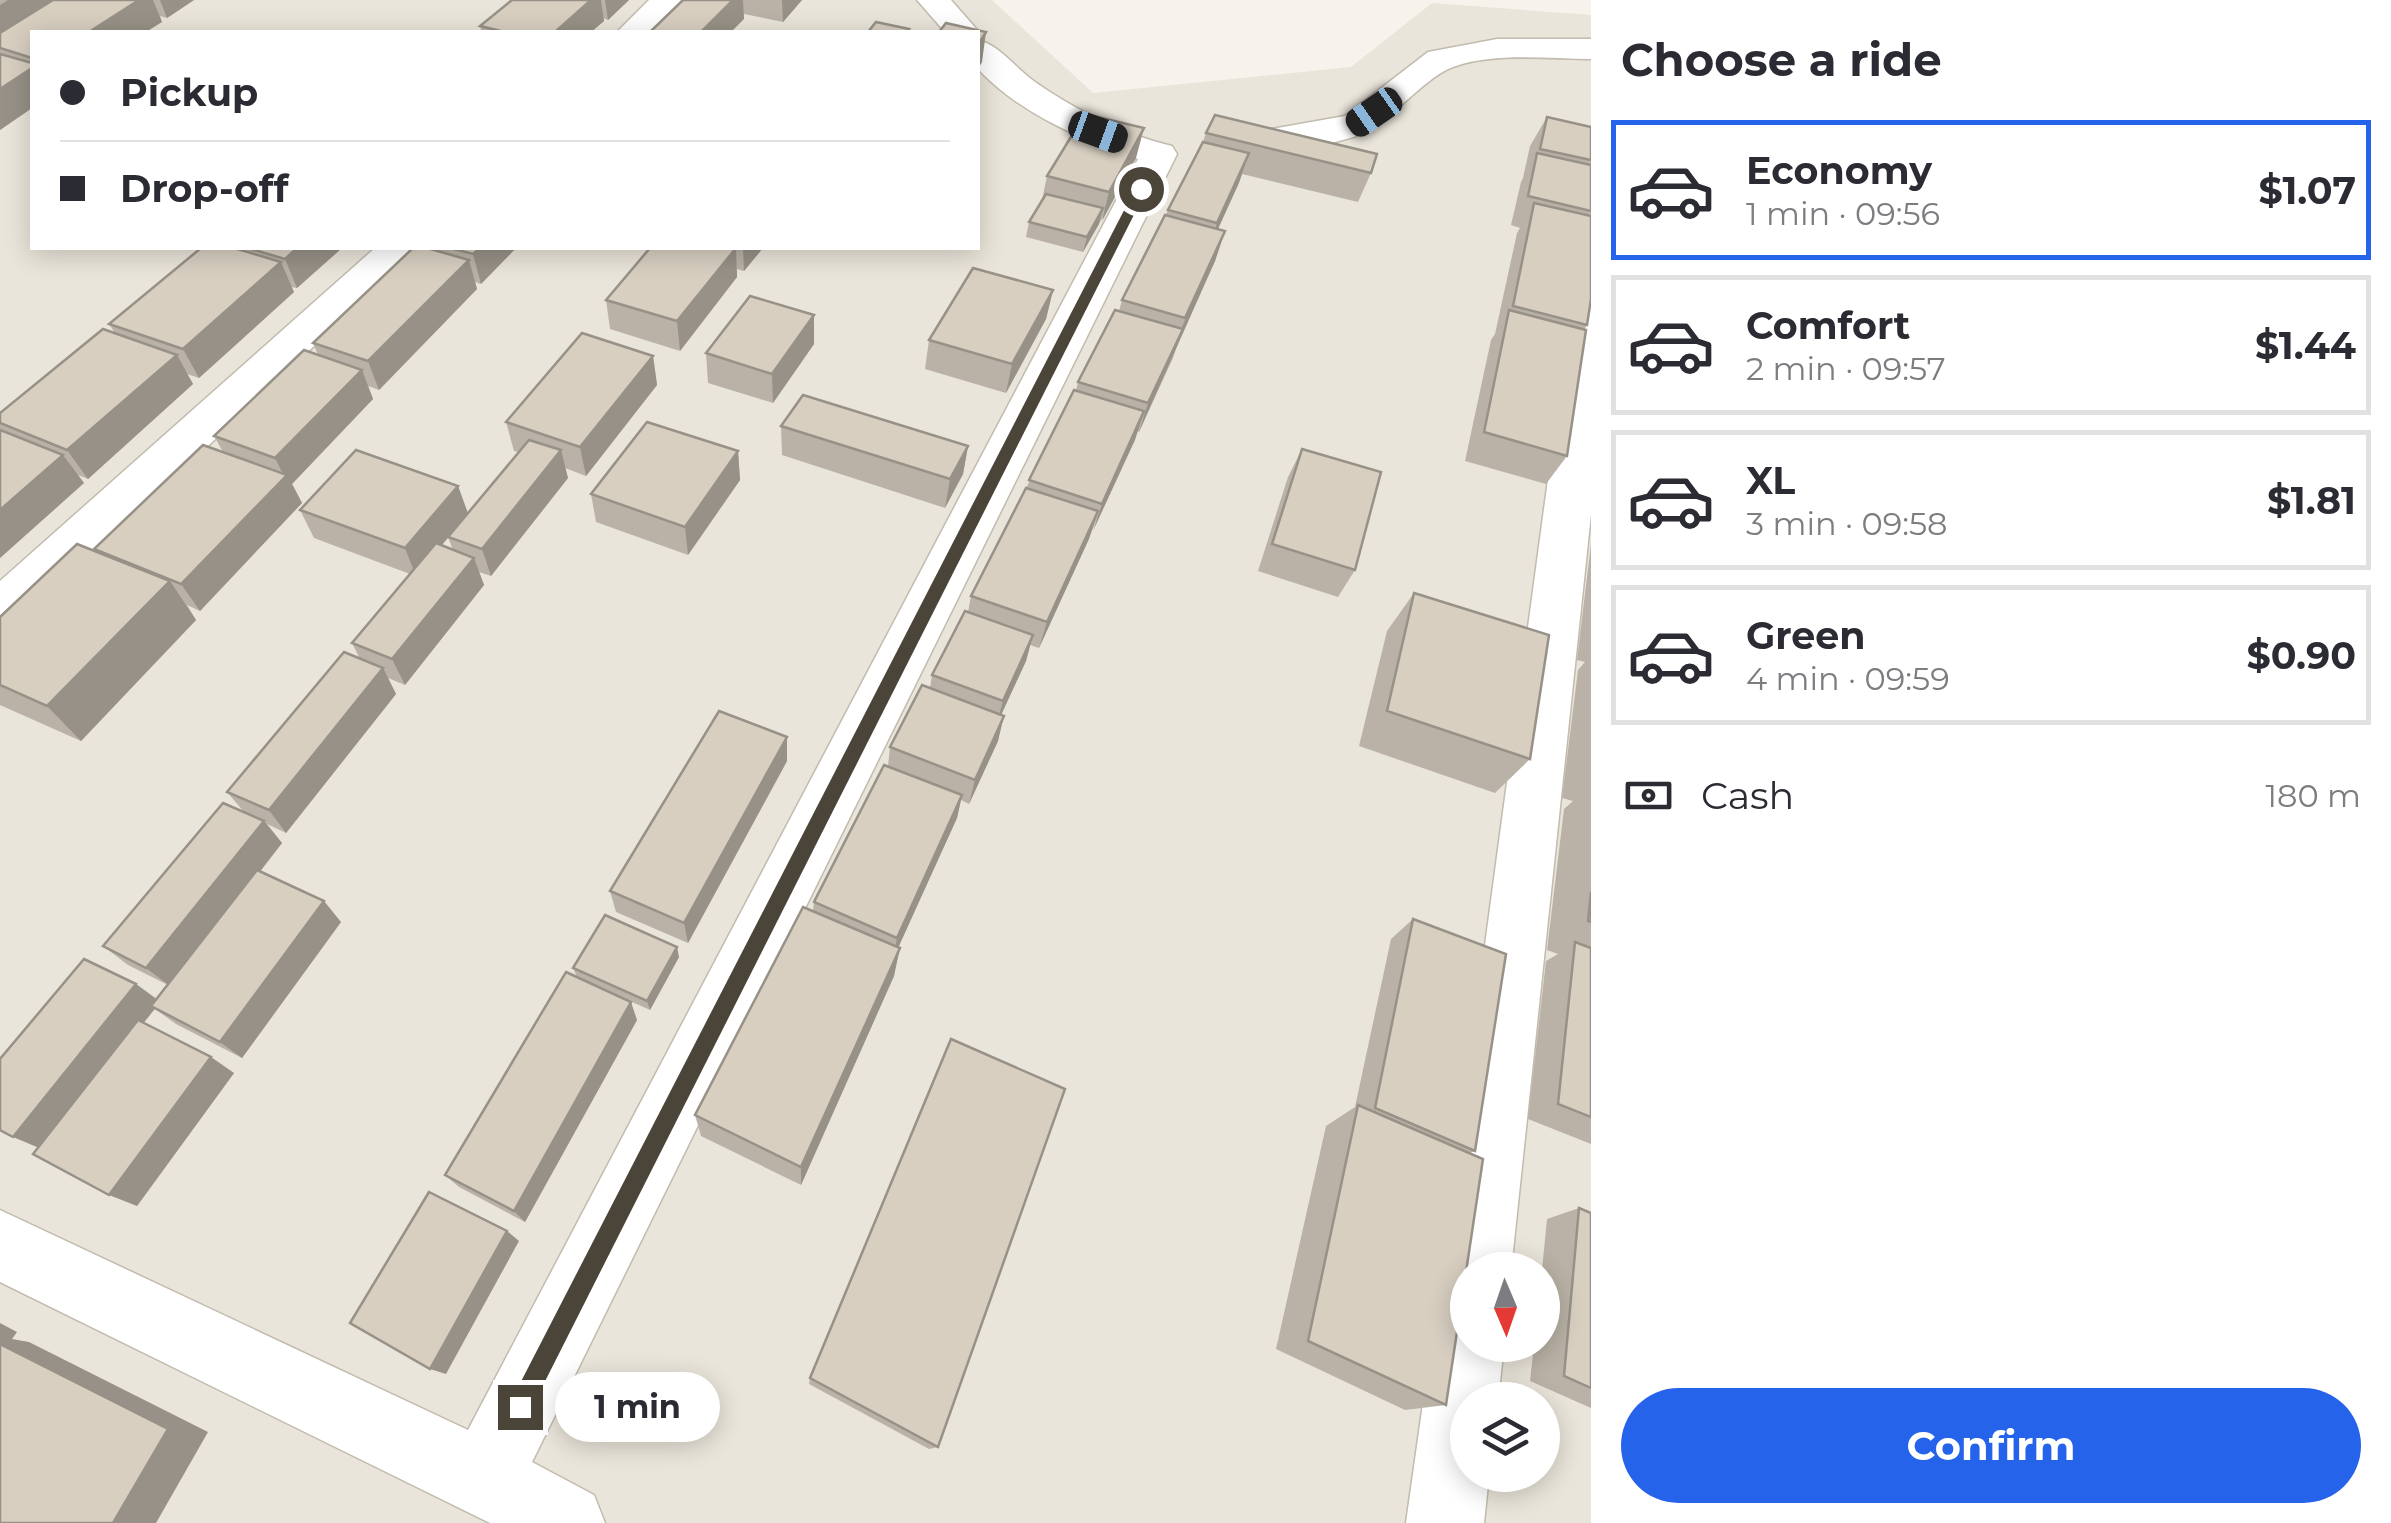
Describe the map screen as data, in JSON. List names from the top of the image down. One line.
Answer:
{"north":"bottom","page":{"heading":"Choose a ride","banner":["Pickup","Drop-off"],"list":[{"name":"Economy","note":"1 min · 09:56","value":"$1.07"},{"name":"Comfort","note":"2 min · 09:57","value":"$1.44"},{"name":"XL","note":"3 min · 09:58","value":"$1.81"},{"name":"Green","note":"4 min · 09:59","value":"$0.90"}],"pay":["Cash","180 m"],"buttons":"Confirm","bubble":"1 min"}}
